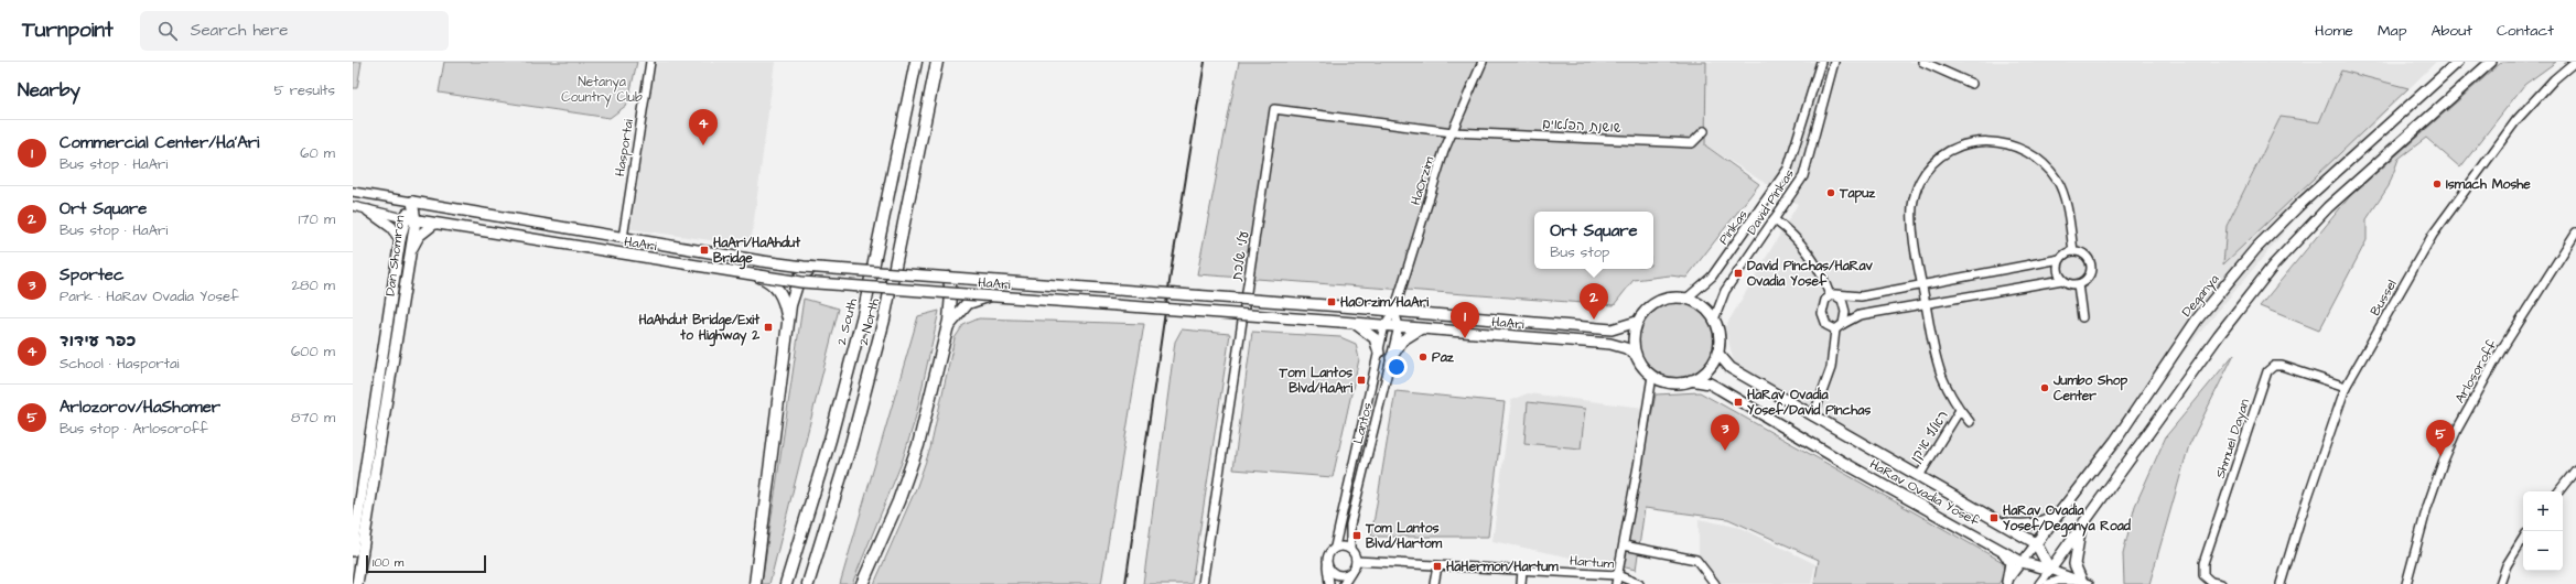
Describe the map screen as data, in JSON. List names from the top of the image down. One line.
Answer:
{"streets":{"highway":["2 South","2 North"],"main road":["HaAri","Dan Shomron","Deganya","HaRav Ovadia Yosef"],"street":["שושנת הפלאים","Hasportai","HaOrzim","David Pinkas","Pinkas","עלי שלכת","Bussel","Arlosoroff","Lantos","ראלף איקן","Shmuel Dayan","Hartum"]},"crossings":[["שושנת הפלאים","HaOrzim"],["שושנת הפלאים","עלי שלכת"],["Hasportai","HaAri"],["HaOrzim","HaAri"],["HaOrzim","עלי שלכת"],["HaOrzim","Lantos"],["David Pinkas","Pinkas"],["David Pinkas","HaAri"],["David Pinkas","HaRav Ovadia Yosef"],["Pinkas","HaAri"],["Pinkas","HaRav Ovadia Yosef"],["HaAri","Dan Shomron"],["HaAri","Lantos"],["HaAri","HaRav Ovadia Yosef"],["Deganya","HaRav Ovadia Yosef"],["Bussel","Shmuel Dayan"],["Lantos","Hartum"],["ראלף איקן","HaRav Ovadia Yosef"]],"parks":["Netanya Country Club"],"places":{"other":["Ismach Moshe","Tapuz","Paz","Jumbo Shop Center"],"transit":["HaAri/HaAhdut Bridge","David Pinchas/HaRav Ovadia Yosef","HaOrzim/HaAri","HaAhdut Bridge/Exit to Highway 2","Tom Lantos Blvd/HaAri","HaRav Ovadia Yosef/David Pinchas","HaRav Ovadia Yosef/Deganya Road","Tom Lantos Blvd/Hartom","HaHermon/Hartum"]},"scale_bar":"100 m","page":{"header":"Turnpoint","search":"Search here","nav":["Home","Map","About","Contact"],"heading":["Nearby","5 results"],"pins":["4","2","1","3","5"],"list":[{"mark":"1","name":"Commercial Center/Ha'Ari","note":"Bus stop · HaAri","value":"60 m"},{"mark":"2","name":"Ort Square","note":"Bus stop · HaAri","value":"170 m"},{"mark":"3","name":"Sportec","note":"Park · HaRav Ovadia Yosef","value":"280 m"},{"mark":"4","name":"כפר עידוד","note":"School · Hasportai","value":"600 m"},{"mark":"5","name":"Arlozorov/HaShomer","note":"Bus stop · Arlosoroff","value":"870 m"}],"popup":["Ort Square","Bus stop"],"map_buttons":["+","−"],"scale":"100 m"}}
